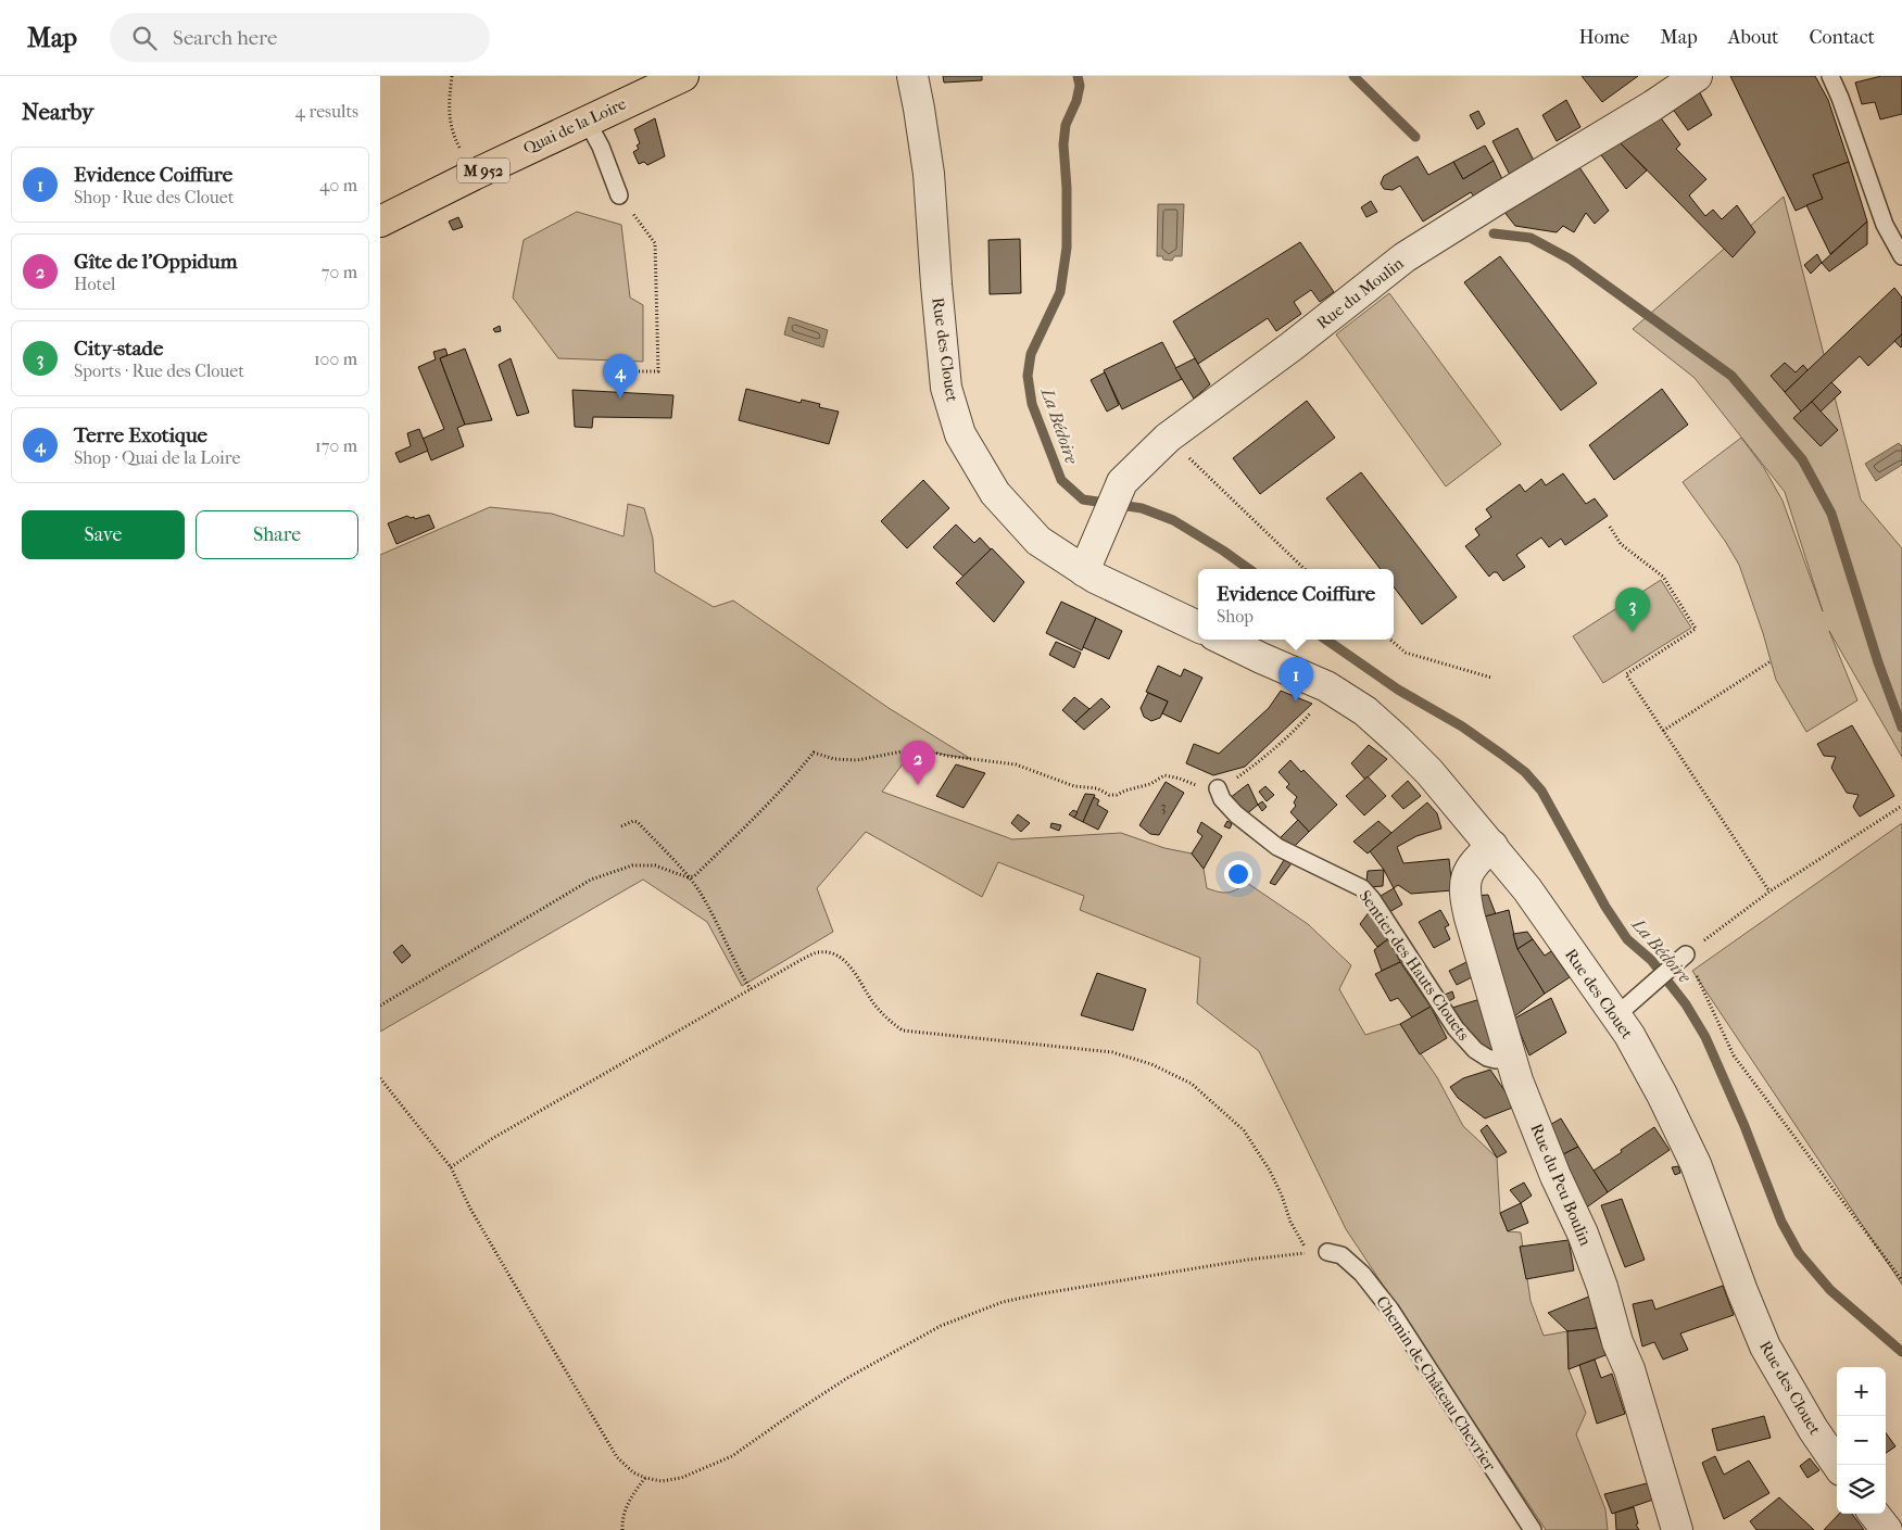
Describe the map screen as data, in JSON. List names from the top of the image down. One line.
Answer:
{"streets":{"main road":["Quai de la Loire","M 952"],"street":["Rue du Moulin","Rue des Clouet","Rue du Peu Boulin"],"lane":["Sentier des Hauts Clouets","Chemin de Château Chevrier"]},"crossings":[["Rue du Moulin","Rue des Clouet"],["Rue des Clouet","Rue du Peu Boulin"],["Sentier des Hauts Clouets","Rue du Peu Boulin"]],"water":["La Bédoire"],"house_numbers":["3"],"page":{"header":"Map","search":"Search here","nav":["Home","Map","About","Contact"],"heading":["Nearby","4 results"],"list":[{"mark":"1","name":"Evidence Coiffure","note":"Shop · Rue des Clouet","value":"40 m"},{"mark":"2","name":"Gîte de l'Oppidum","note":"Hotel","value":"70 m"},{"mark":"3","name":"City-stade","note":"Sports · Rue des Clouet","value":"100 m"},{"mark":"4","name":"Terre Exotique","note":"Shop · Quai de la Loire","value":"170 m"}],"pins":["4","3","1","2"],"buttons":["Save","Share"],"popup":["Evidence Coiffure","Shop"],"map_buttons":["+","−"]}}
